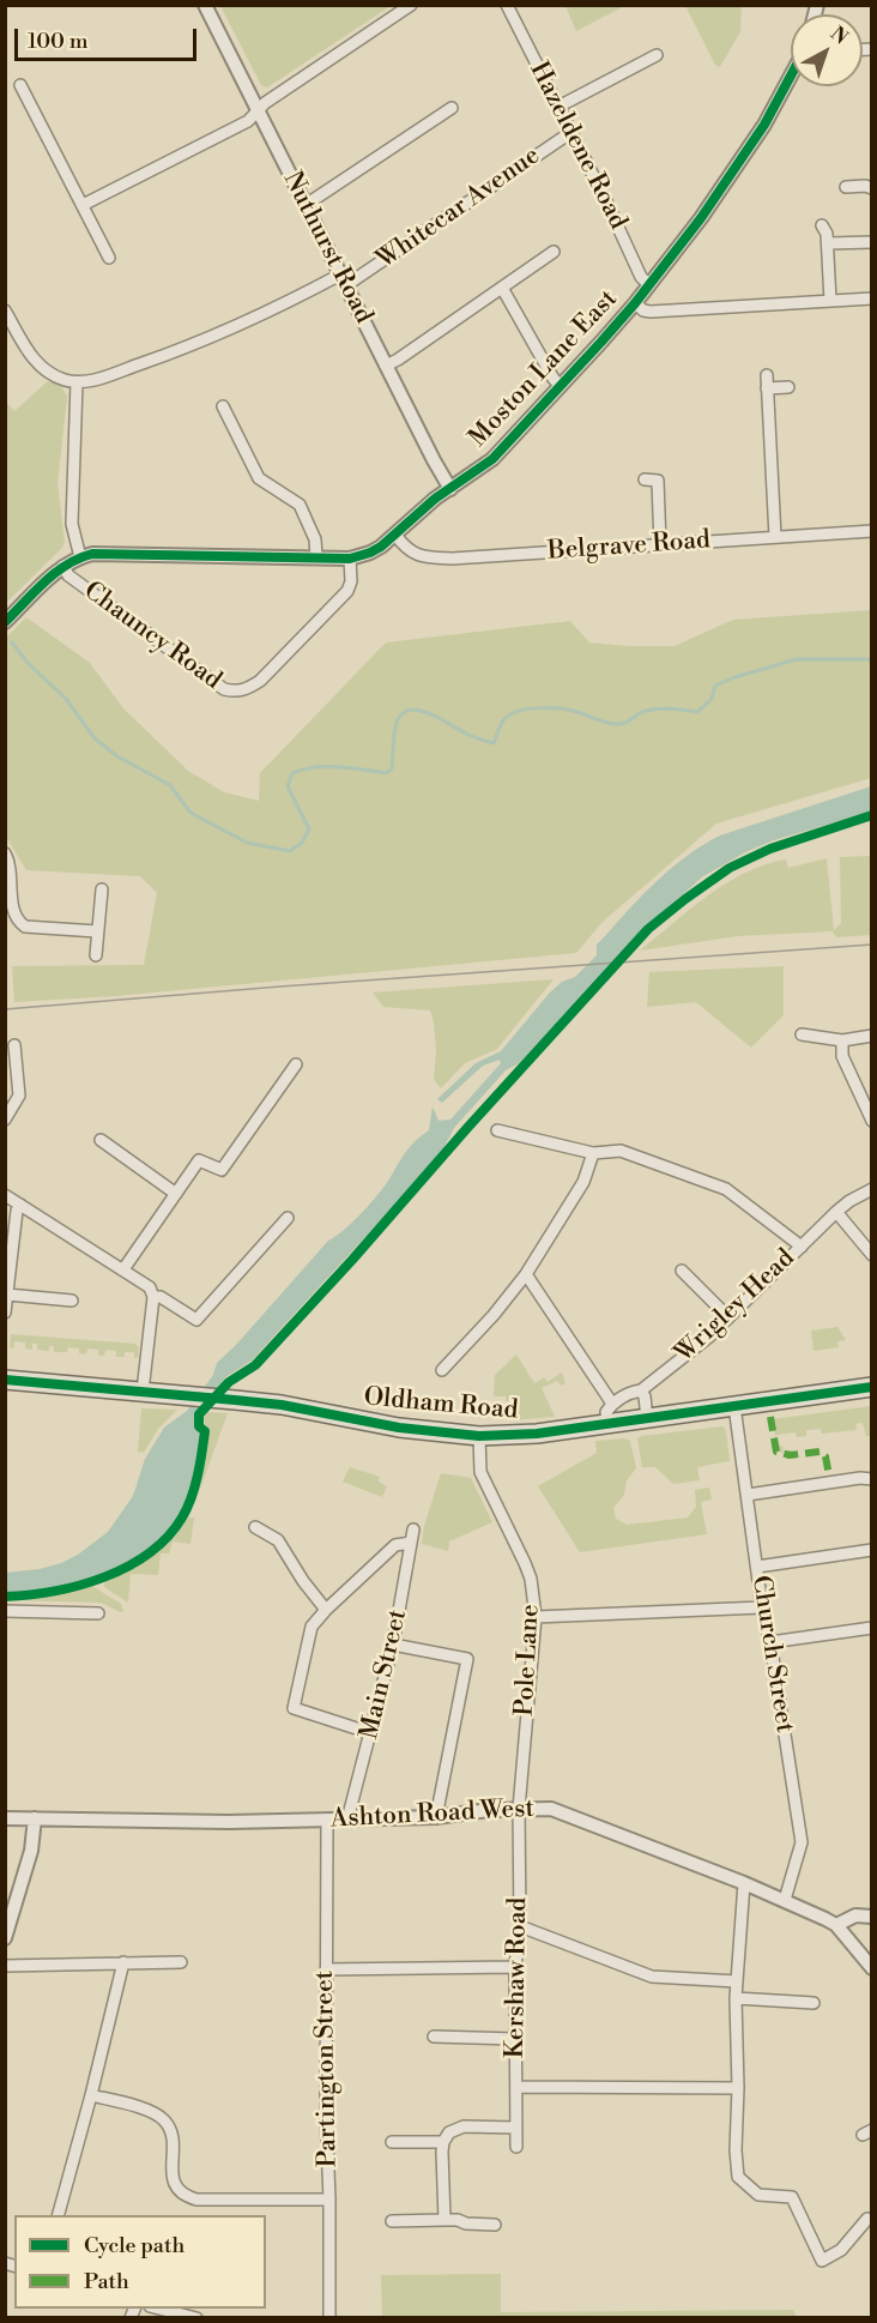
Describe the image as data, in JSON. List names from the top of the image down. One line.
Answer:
{"streets":{"highway":["Oldham Road"],"street":["Hazeldene Road","Whitecar Avenue","Nuthurst Road","Moston Lane East","Belgrave Road","Chauncy Road","Wrigley Head","Church Street","Pole Lane","Main Street","Ashton Road West","Kershaw Road","Partington Street"]},"crossings":[["Hazeldene Road","Whitecar Avenue"],["Hazeldene Road","Moston Lane East"],["Whitecar Avenue","Nuthurst Road"],["Nuthurst Road","Moston Lane East"],["Moston Lane East","Belgrave Road"],["Moston Lane East","Chauncy Road"],["Oldham Road","Church Street"],["Oldham Road","Pole Lane"],["Church Street","Ashton Road West"],["Pole Lane","Ashton Road West"],["Pole Lane","Kershaw Road"],["Main Street","Ashton Road West"],["Ashton Road West","Kershaw Road"],["Ashton Road West","Partington Street"]],"legend":["Cycle path","Path"],"scale_bar":"100 m","north":"top right"}
